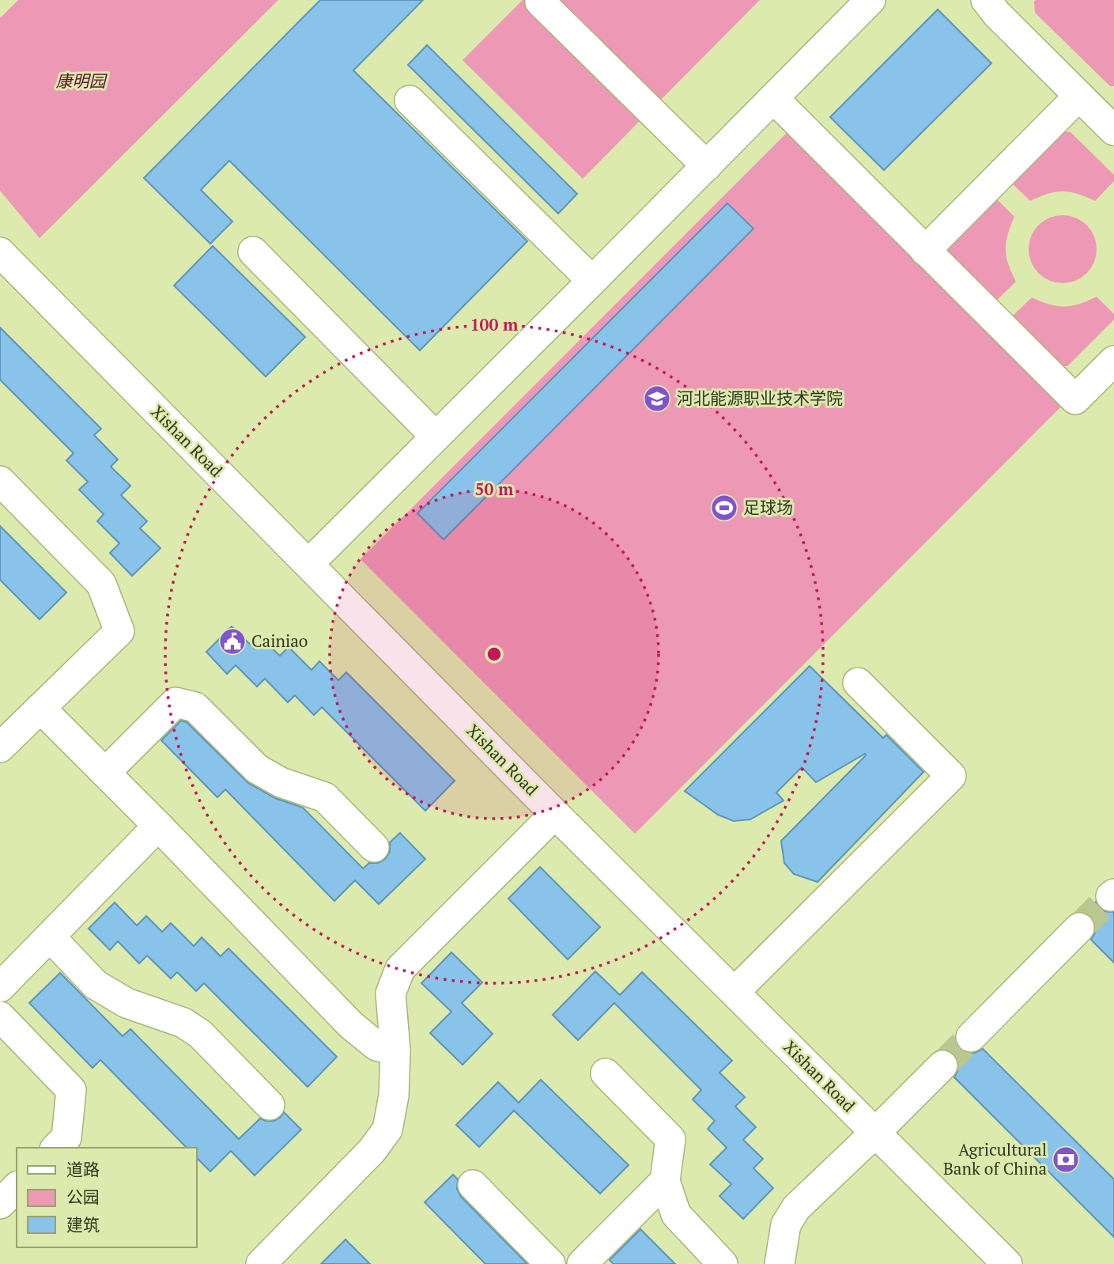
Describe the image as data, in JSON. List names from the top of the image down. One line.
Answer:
{"streets":{"street":["Xishan Road"]},"parks":["康明园"],"places":{"school or university":["河北能源职业技术学院"],"sports":["足球场"],"public building":["Cainiao"],"bank":["Agricultural Bank of China"]},"legend":["道路","公园","建筑"],"rings":["100 m","50 m"]}
